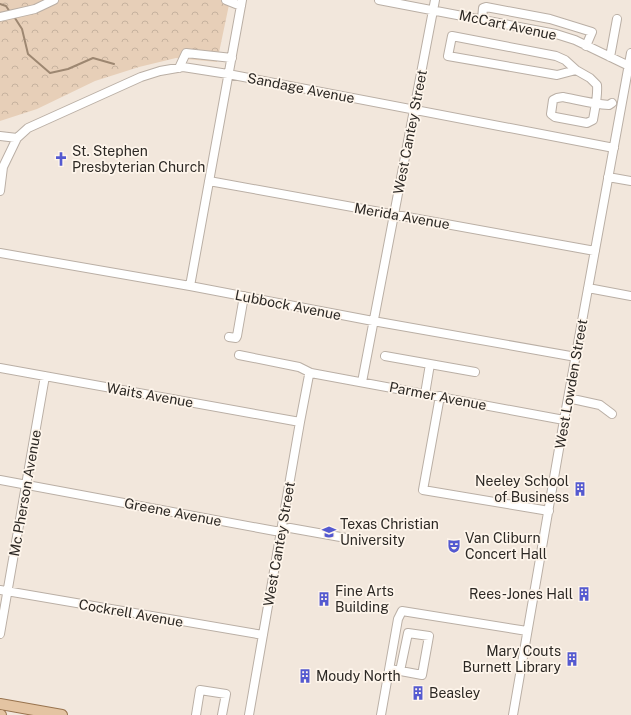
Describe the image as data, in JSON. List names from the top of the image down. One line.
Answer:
{"streets":{"street":["McCart Avenue","Sandage Avenue","West Cantey Street","Merida Avenue","Lubbock Avenue","West Lowden Street","Waits Avenue","Parmer Avenue","Mc Pherson Avenue","Greene Avenue","Cockrell Avenue"]},"crossings":[["McCart Avenue","West Cantey Street"],["McCart Avenue","West Lowden Street"],["Sandage Avenue","West Cantey Street"],["Sandage Avenue","West Lowden Street"],["West Cantey Street","Merida Avenue"],["West Cantey Street","Lubbock Avenue"],["West Cantey Street","Waits Avenue"],["West Cantey Street","Parmer Avenue"],["West Cantey Street","Greene Avenue"],["West Cantey Street","Cockrell Avenue"],["Merida Avenue","West Lowden Street"],["Lubbock Avenue","West Lowden Street"],["West Lowden Street","Parmer Avenue"],["Waits Avenue","Mc Pherson Avenue"],["Mc Pherson Avenue","Greene Avenue"],["Mc Pherson Avenue","Cockrell Avenue"]],"places":{"church":["St. Stephen Presbyterian Church"],"building":["Neeley School of Business","Rees-Jones Hall","Fine Arts Building","Mary Couts Burnett Library","Moudy North","Beasley"],"school or university":["Texas Christian University"],"theatre":["Van Cliburn Concert Hall"]}}
